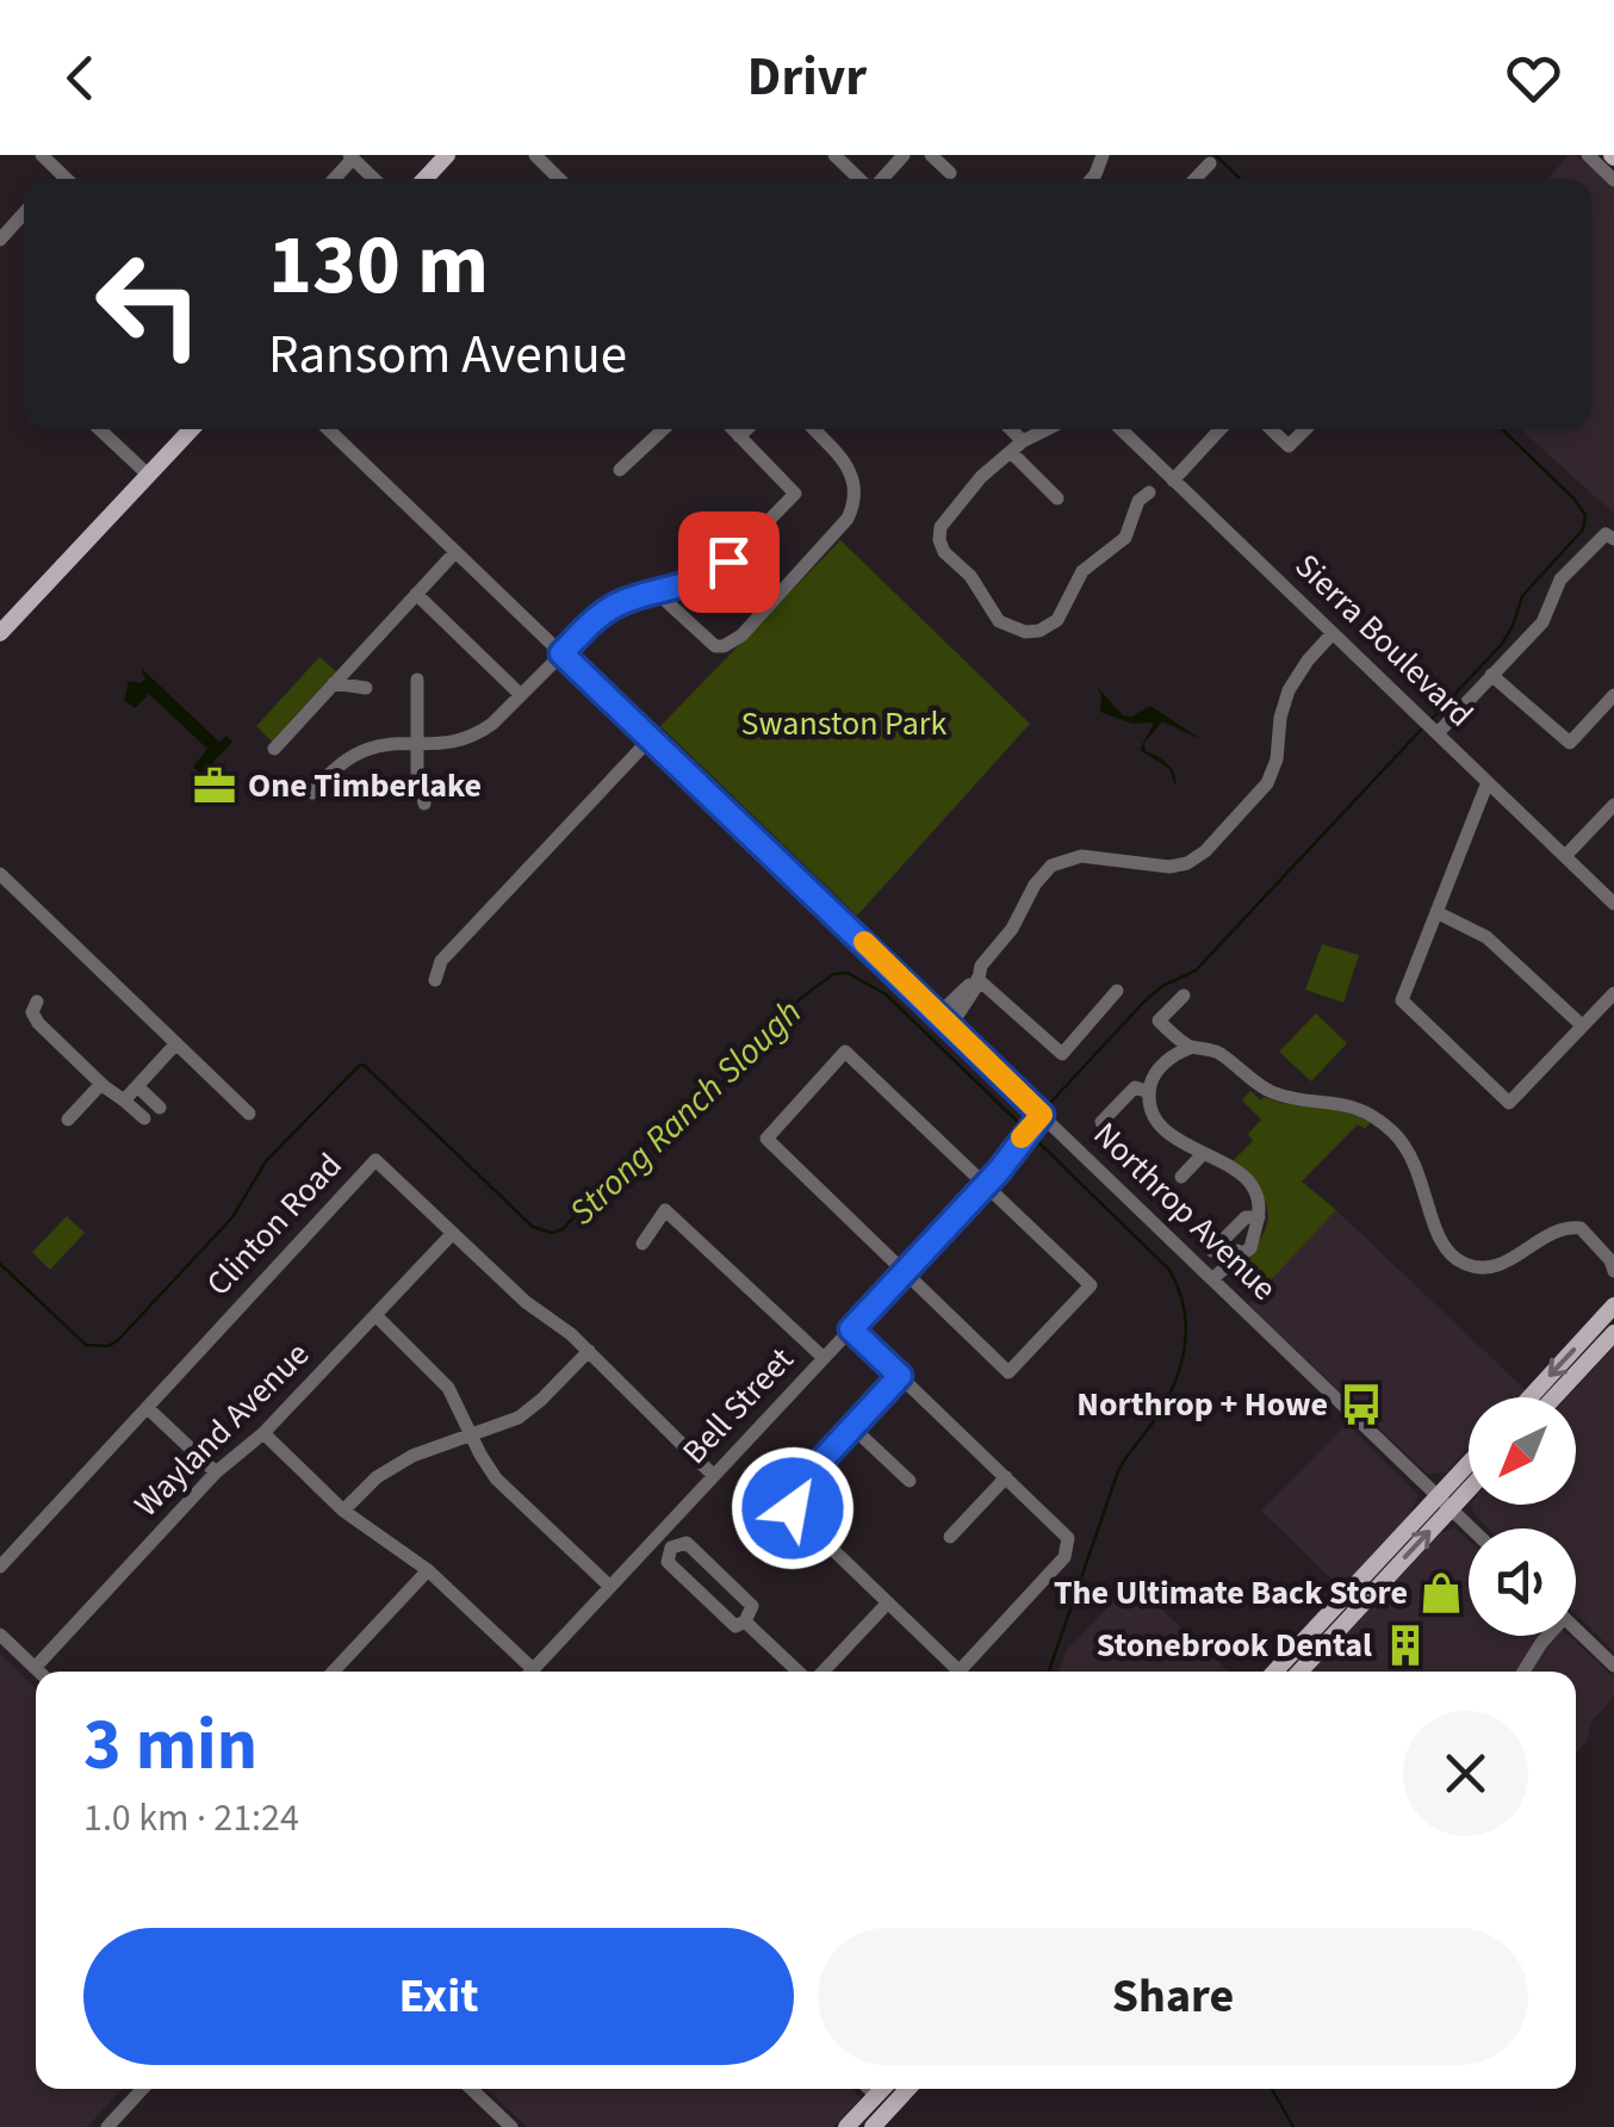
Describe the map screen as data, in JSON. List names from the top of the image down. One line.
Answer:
{"streets":{"street":["Sierra Boulevard","Northrop Avenue","Clinton Road","Bell Street","Wayland Avenue"]},"crossings":[["Northrop Avenue","Bell Street"],["Clinton Road","Bell Street"],["Clinton Road","Wayland Avenue"]],"water":["Strong Ranch Slough"],"parks":["Swanston Park"],"places":{"office":["One Timberlake"],"bus stop":["Northrop + Howe"],"shop":["The Ultimate Back Store"],"building":["Stonebrook Dental"]},"north":"bottom left","page":{"header":"Drivr","turn":["130 m","Ransom Avenue"],"heading":["3 min","1.0 km · 21:24"],"buttons":["Exit","Share"]}}
